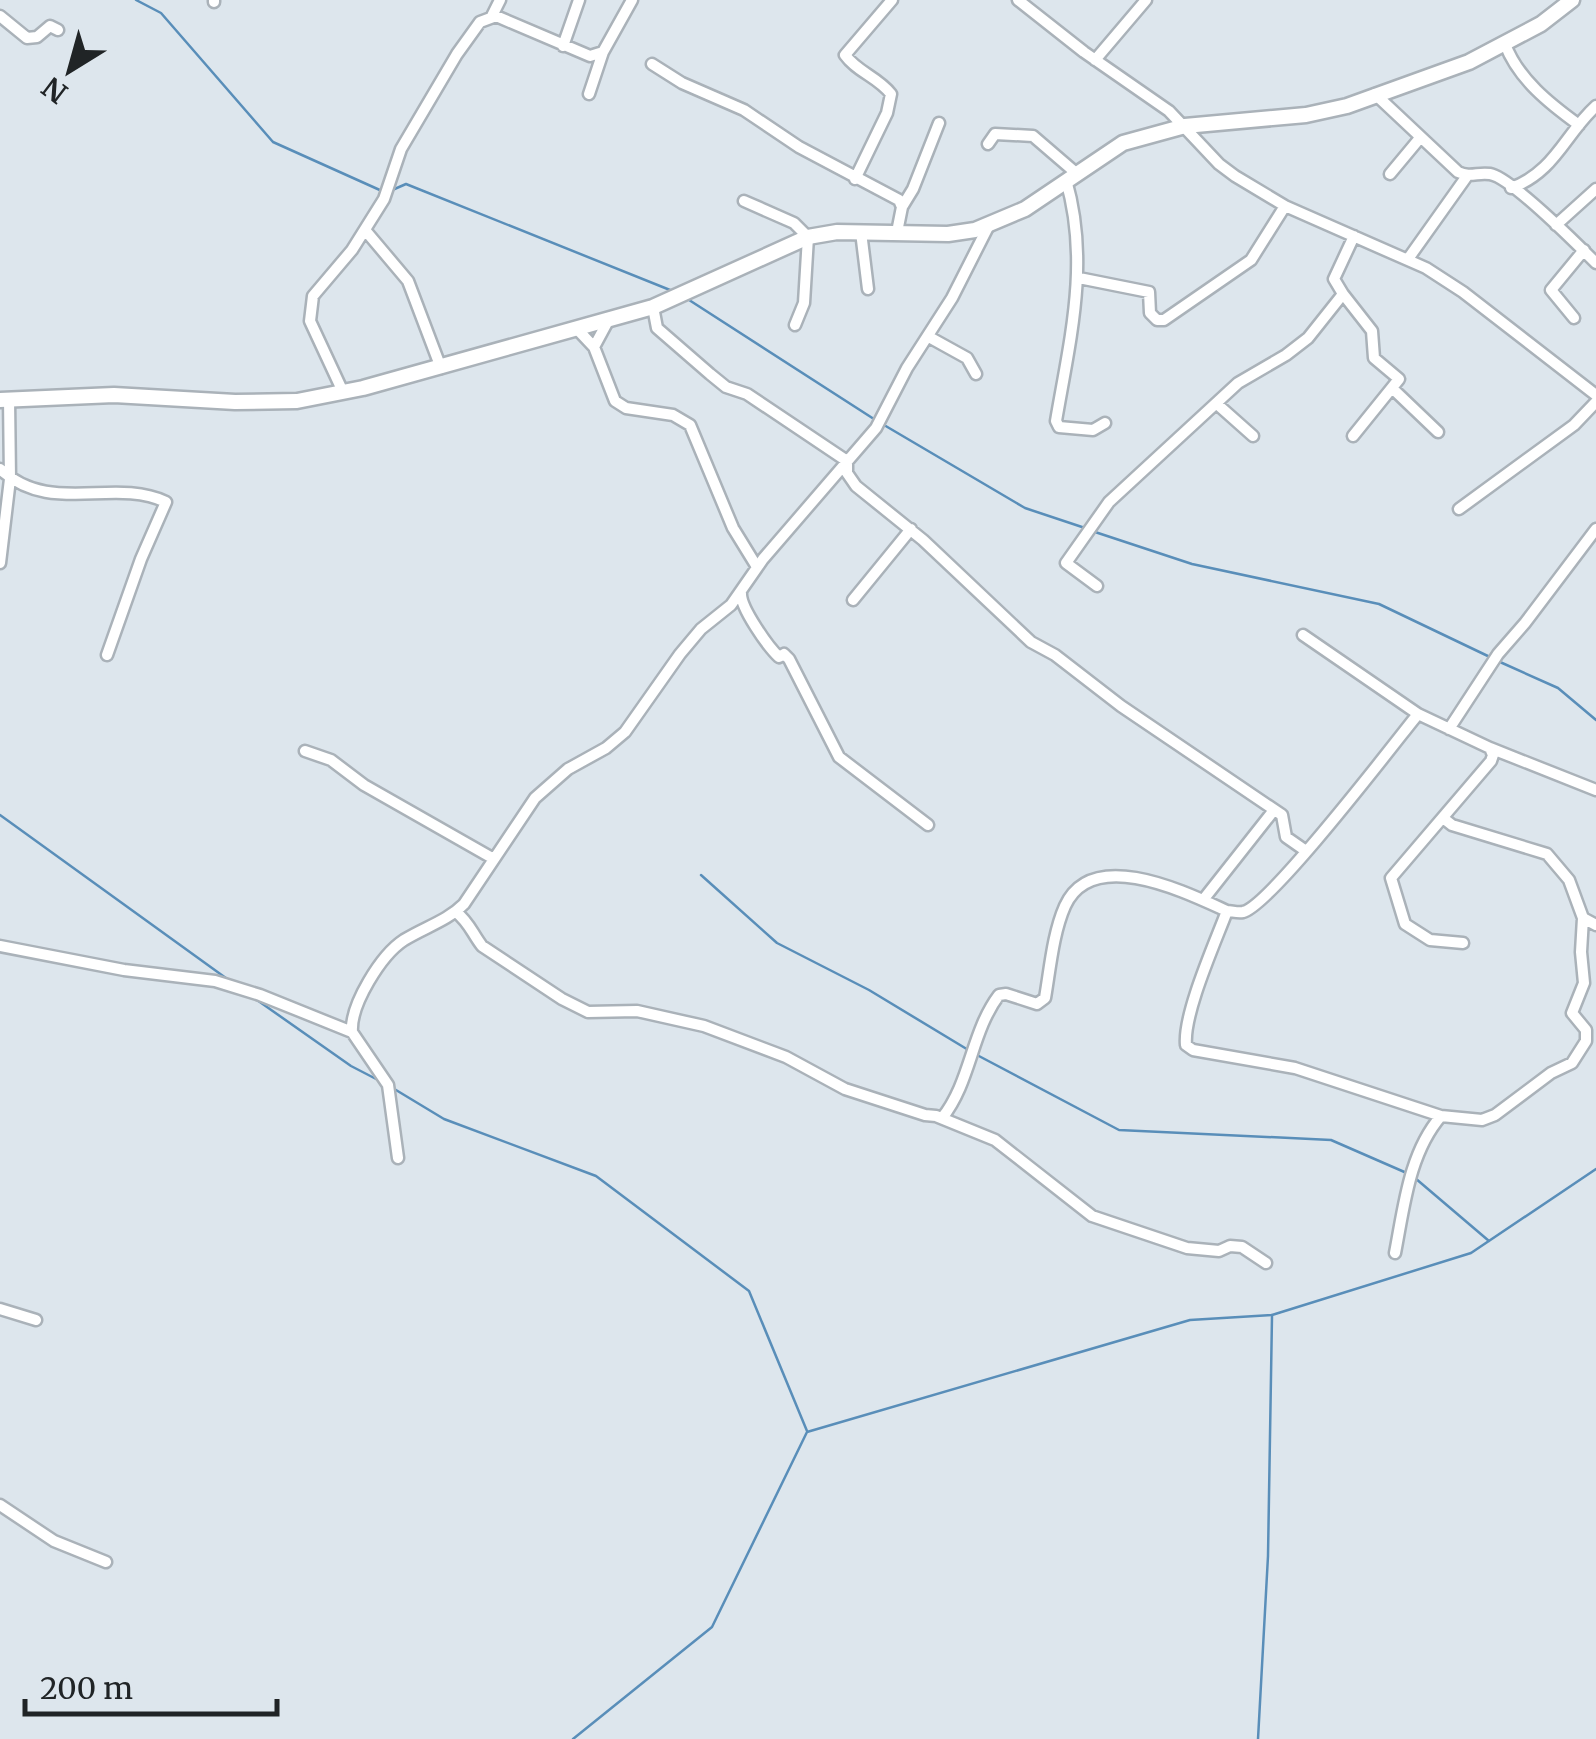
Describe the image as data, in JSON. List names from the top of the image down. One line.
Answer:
{"scale_bar":"200 m","north":"bottom left"}
